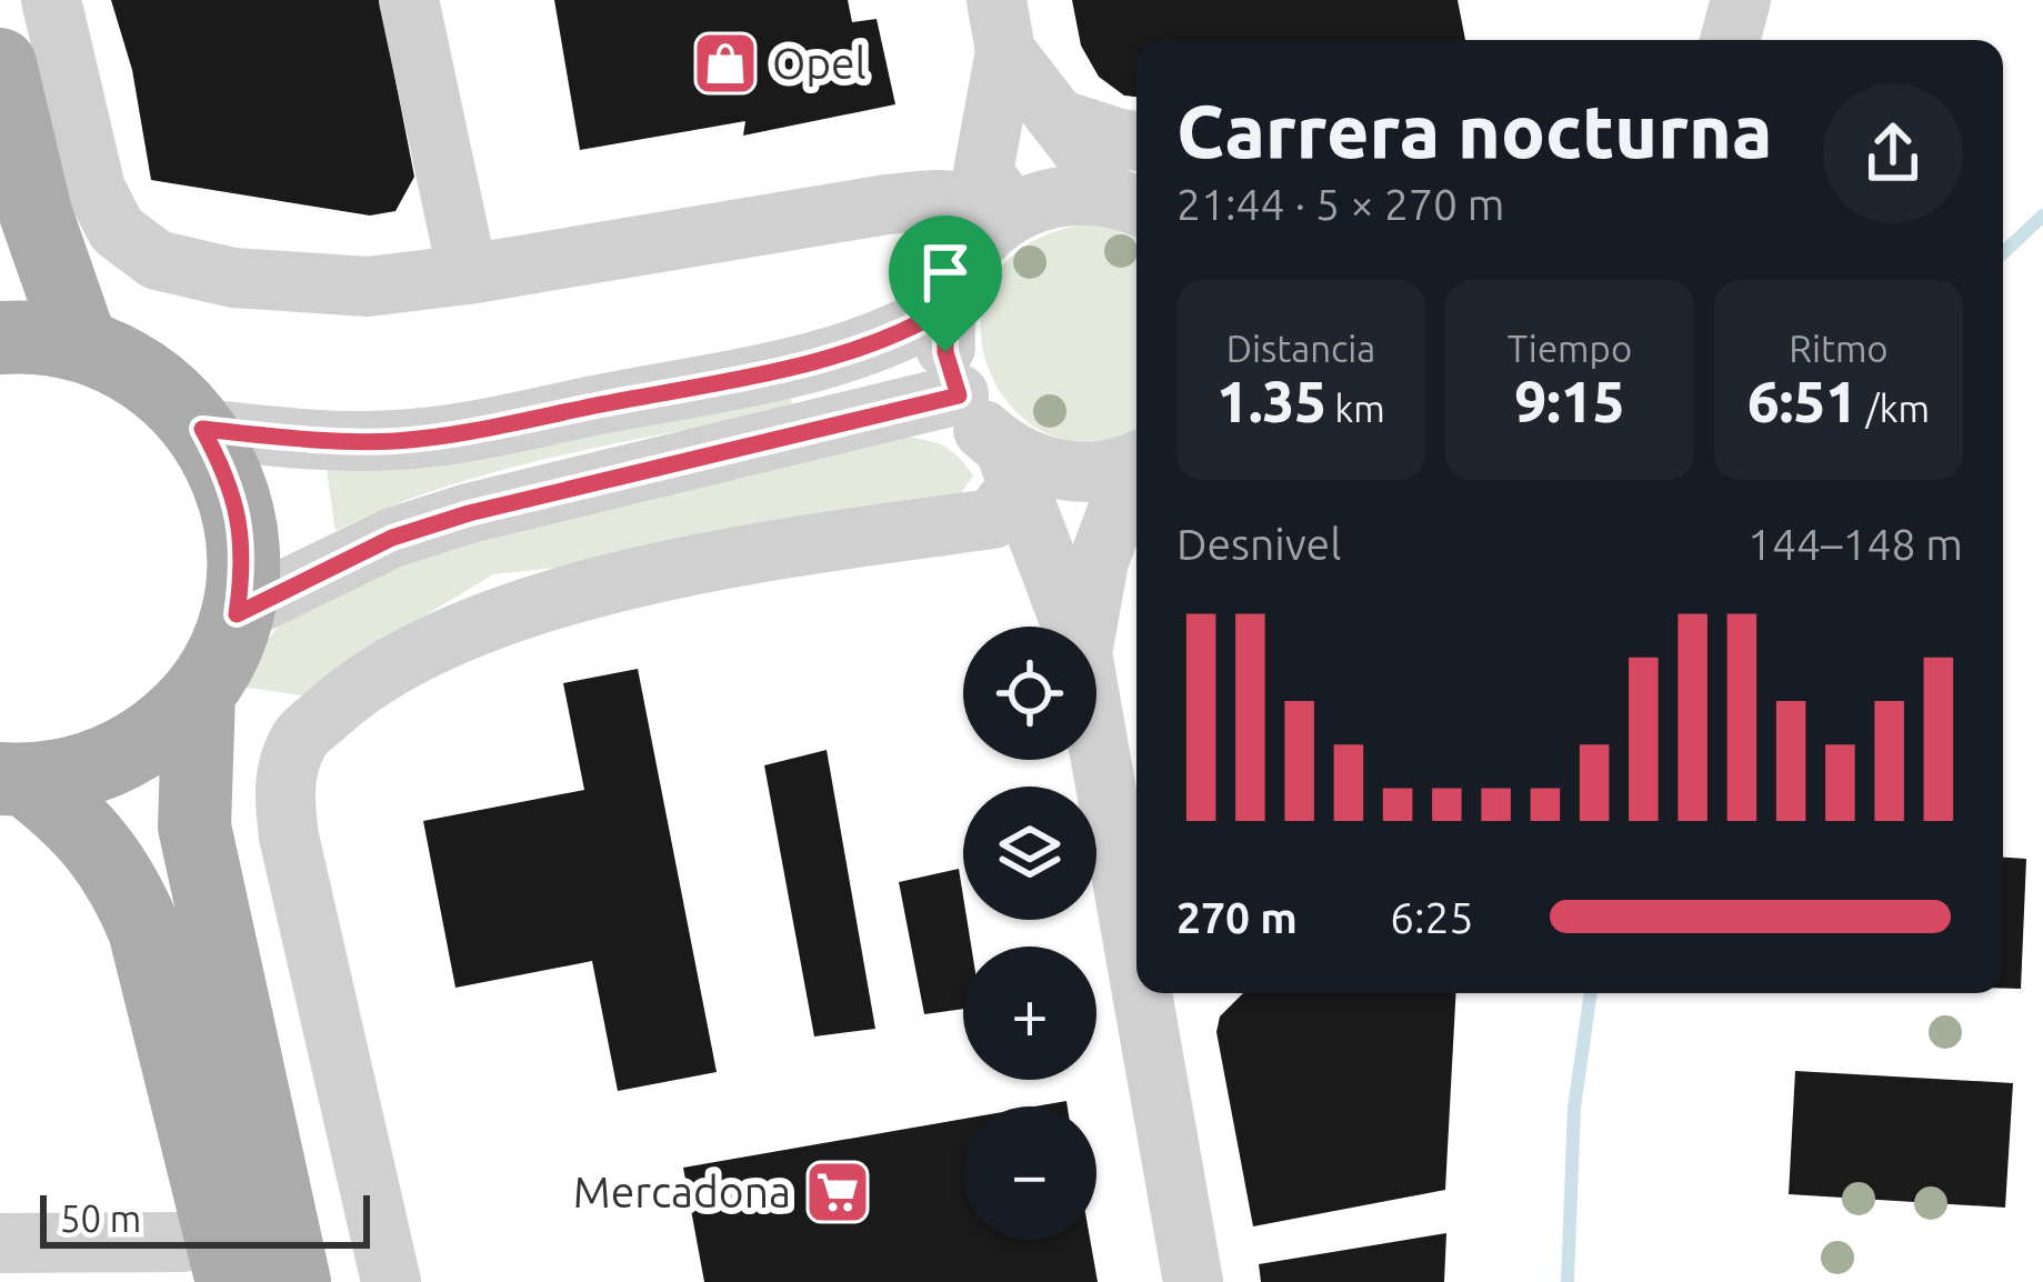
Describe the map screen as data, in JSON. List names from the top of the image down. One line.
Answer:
{"places":{"shop":["Opel"],"supermarket":["Mercadona"]},"scale_bar":"50 m","page":{"heading":["Carrera nocturna","21:44 · 5 × 270 m"],"stats":[["Distancia","1.35 km"],["Tiempo","9:15"],["Ritmo","6:51 /km"]],"chart":["Desnivel","144–148 m"],"map_buttons":["+","−"],"list":[{"name":"270 m","note":"6:25"}],"scale":"50 m"}}
